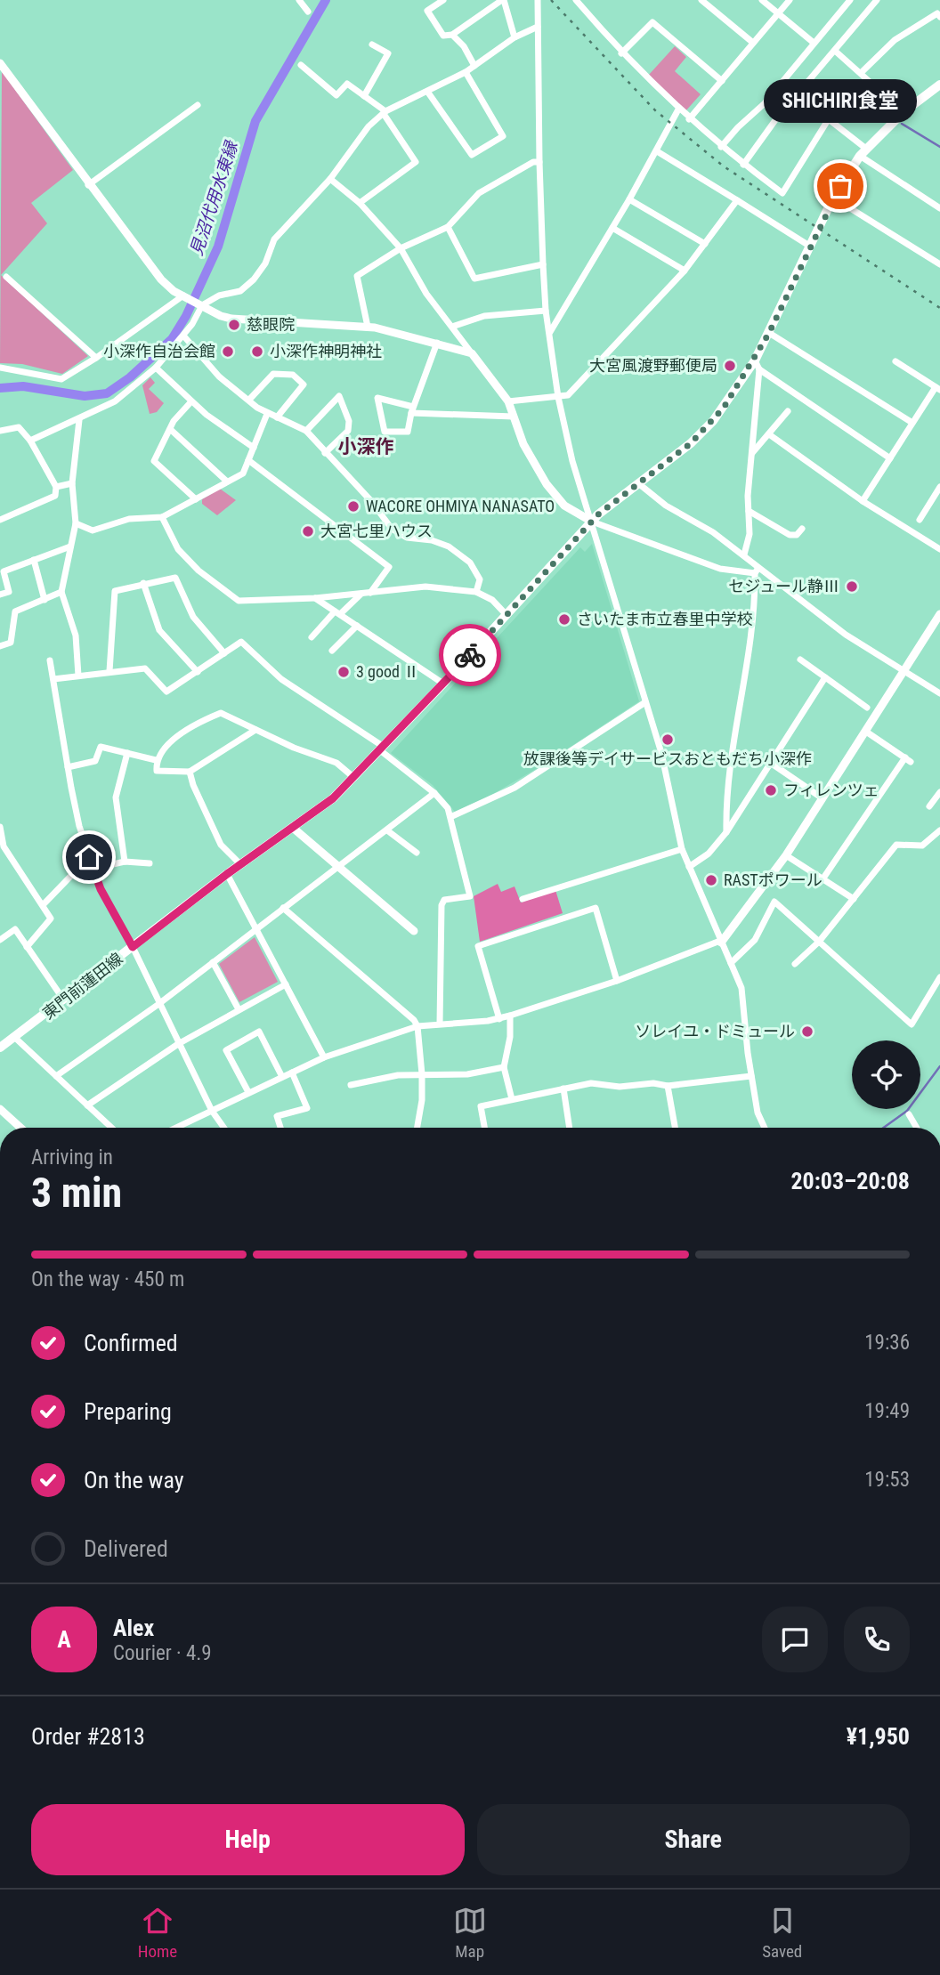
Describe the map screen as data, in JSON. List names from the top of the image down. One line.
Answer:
{"streets":{"main road":["東門前蓮田線"]},"districts":["小深作"],"water":["見沼代用水東縁"],"places":["SHICHIRI食堂","慈眼院","小深作自治会館","小深作神明神社","大宮風渡野郵便局","WACORE OHMIYA NANASATO","大宮七里ハウス","セジュール静Ⅲ","さいたま市立春里中学校","3 good Ⅱ","放課後等デイサービスおともだち小深作","フィレンツェ","RASTポワール","ソレイユ・ドミュール"],"page":{"bubble":"SHICHIRI食堂","heading":["3 min","Arriving in","20:03–20:08"],"panel":["Alex","Courier · 4.9","Order #2813","¥1,950"],"bar":"On the way · 450 m","list":[["Confirmed","19:36"],["Preparing","19:49"],["On the way","19:53"],"Delivered"],"round":"A","buttons":["Help","Share"],"tabs":["Home","Map","Saved"]}}
